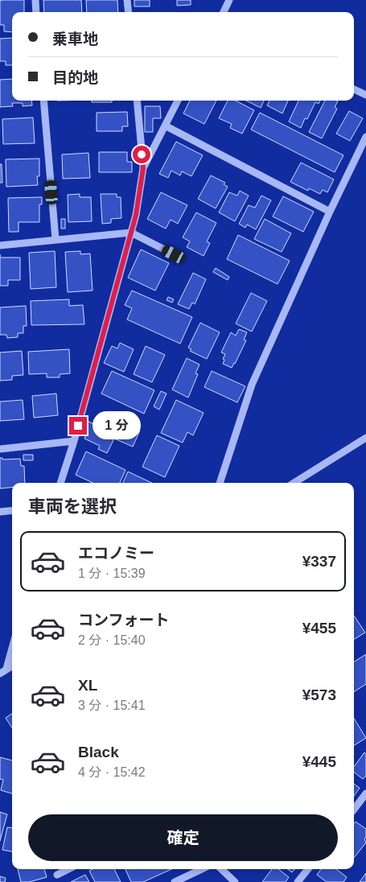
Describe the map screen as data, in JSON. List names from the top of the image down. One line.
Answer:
{"page":{"banner":["乗車地","目的地"],"bubble":"1 分","heading":"車両を選択","list":[{"name":"エコノミー","note":"1 分 · 15:39","value":"¥337"},{"name":"コンフォート","note":"2 分 · 15:40","value":"¥455"},{"name":"XL","note":"3 分 · 15:41","value":"¥573"},{"name":"Black","note":"4 分 · 15:42","value":"¥445"}],"buttons":"確定"}}
